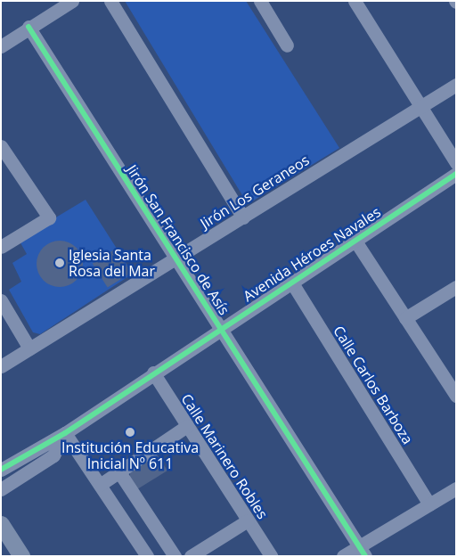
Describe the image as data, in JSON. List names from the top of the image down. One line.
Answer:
{"streets":{"street":["Jirón Los Geraneos","Jirón San Francisco de Asís","Avenida Héroes Navales","Calle Carlos Barboza","Calle Marinero Robles"]},"crossings":[["Jirón Los Geraneos","Jirón San Francisco de Asís"],["Jirón San Francisco de Asís","Avenida Héroes Navales"],["Avenida Héroes Navales","Calle Carlos Barboza"],["Avenida Héroes Navales","Calle Marinero Robles"]],"places":["Iglesia Santa Rosa del Mar","Institución Educativa Inicial Nº 611"]}
